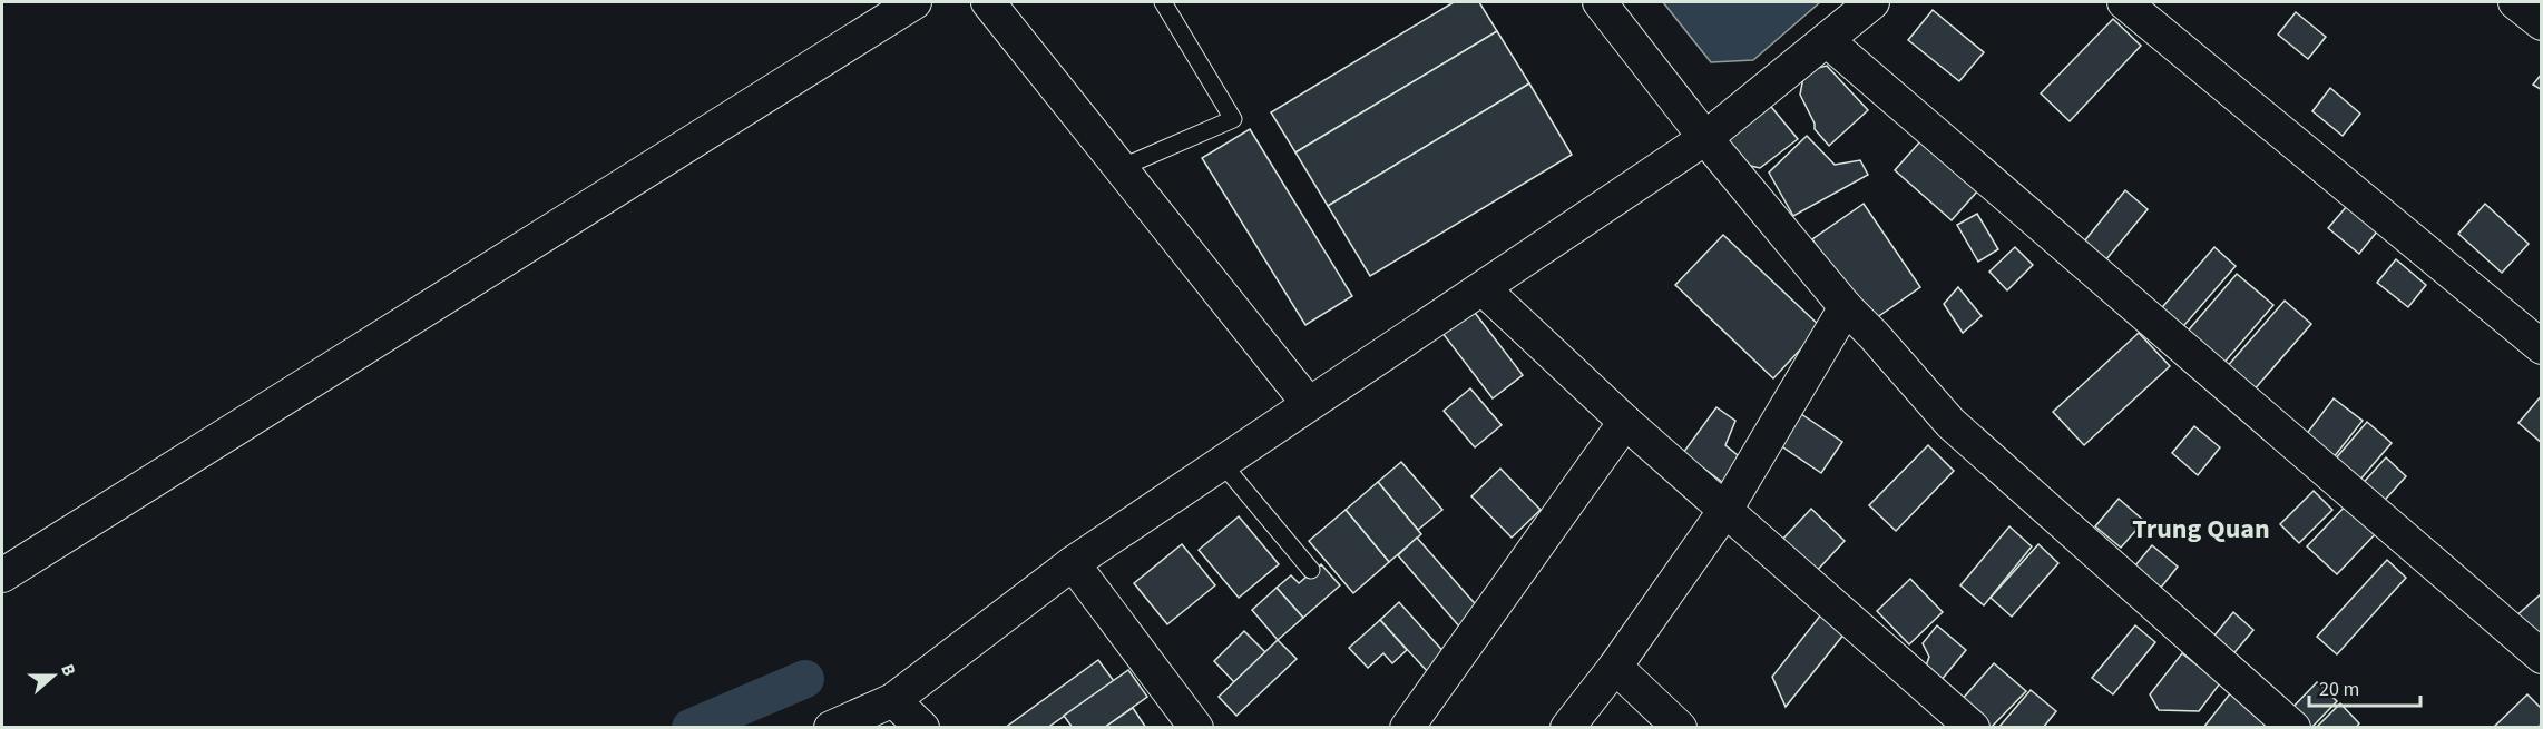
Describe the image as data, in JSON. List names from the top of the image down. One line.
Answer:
{"districts":["Trung Quan"],"scale_bar":"20 m","north":"right"}
